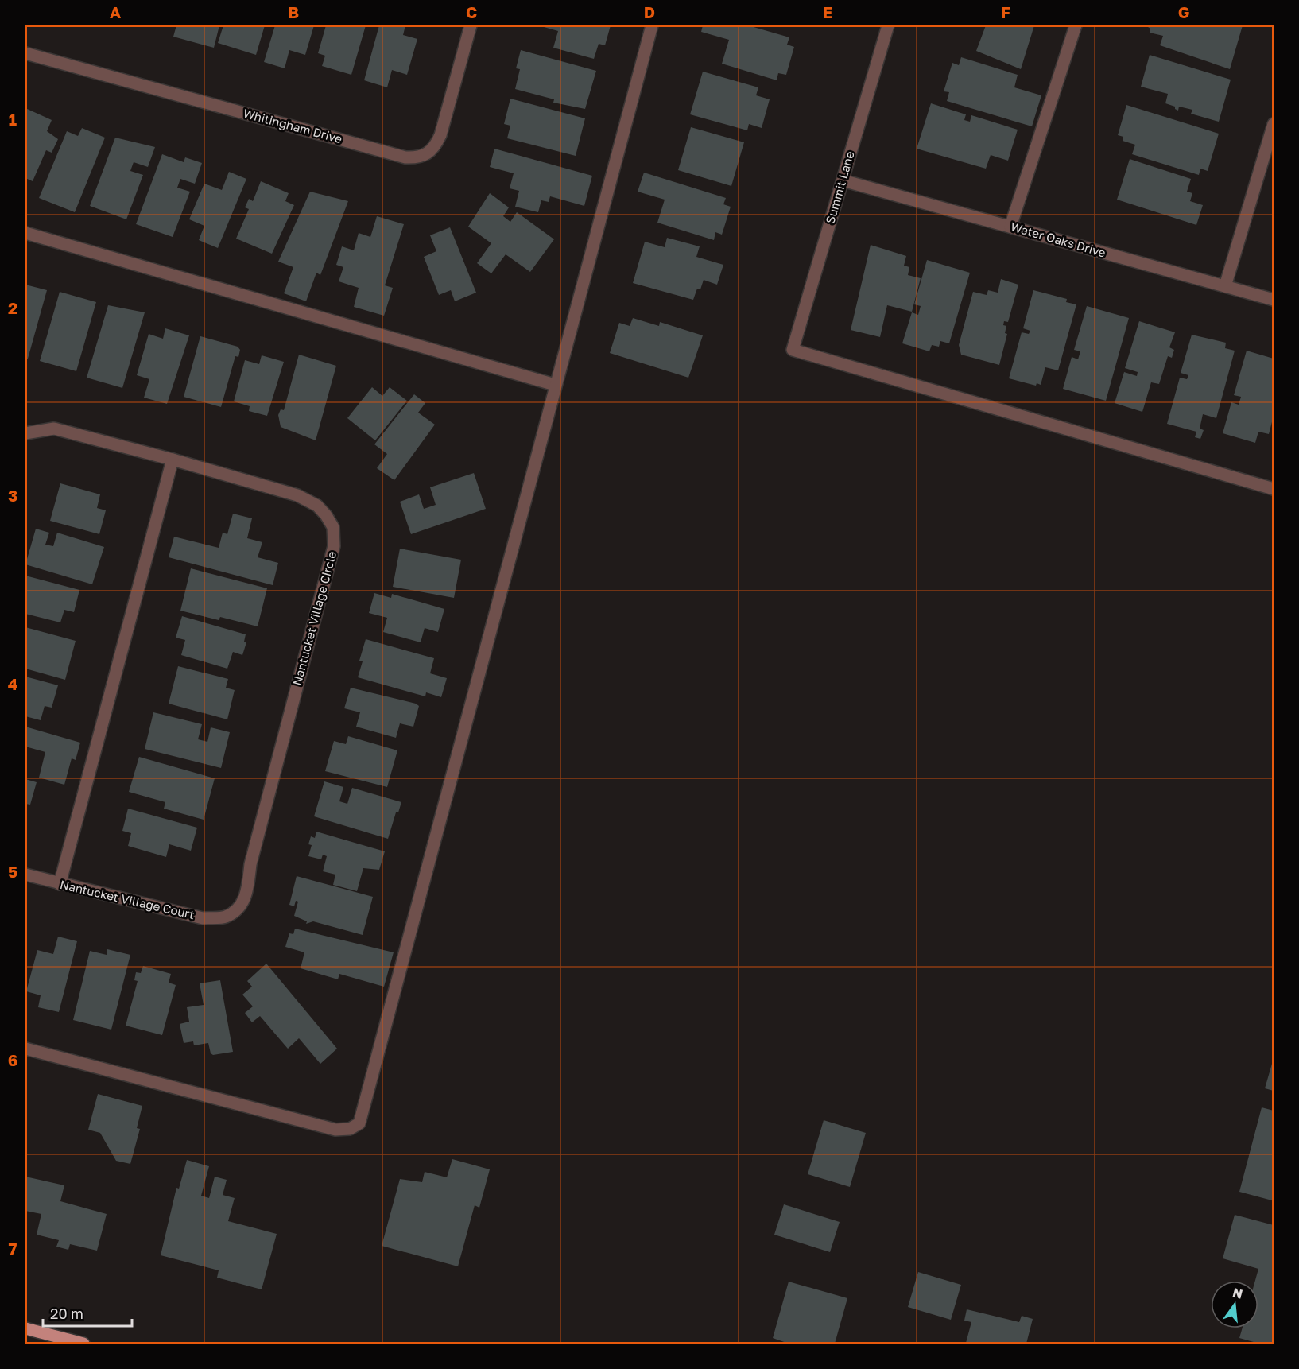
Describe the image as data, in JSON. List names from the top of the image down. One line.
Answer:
{"streets":{"street":["Whitingham Drive","Summit Lane","Water Oaks Drive","Nantucket Village Circle","Nantucket Village Court"]},"crossings":[["Summit Lane","Water Oaks Drive"],["Nantucket Village Circle","Nantucket Village Court"]],"scale_bar":"20 m","north":"top","grid":{"columns":["A","B","C","D","E","F","G"],"rows":["1","2","3","4","5","6","7"]}}
